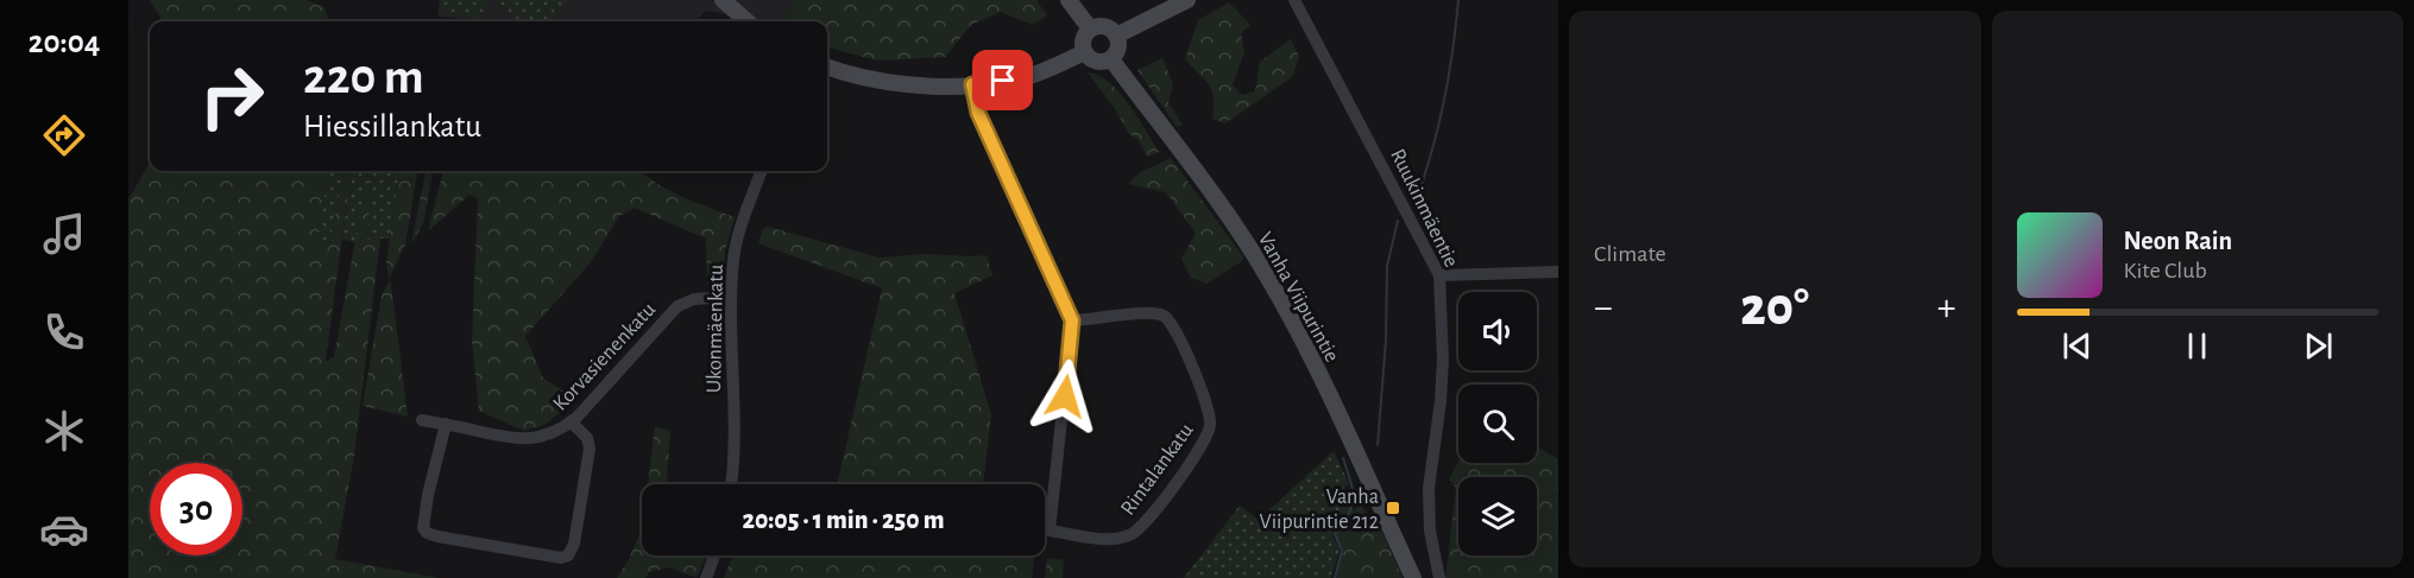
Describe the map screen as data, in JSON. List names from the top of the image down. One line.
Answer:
{"streets":{"street":["Ruukinmäentie","Vanha Viipurintie","Ukonmäenkatu","Korvasienenkatu","Rintalankatu"]},"crossings":[["Ukonmäenkatu","Korvasienenkatu"]],"places":{"transit":["Vanha Viipurintie 212"]},"page":{"tabs":"20:04","tile":"Climate","turn":["220 m","Hiessillankatu"],"song":["Neon Rain","Kite Club"],"heat":["−","20°","+"],"limit":"30","trip":"20:05 · 1 min · 250 m"}}
